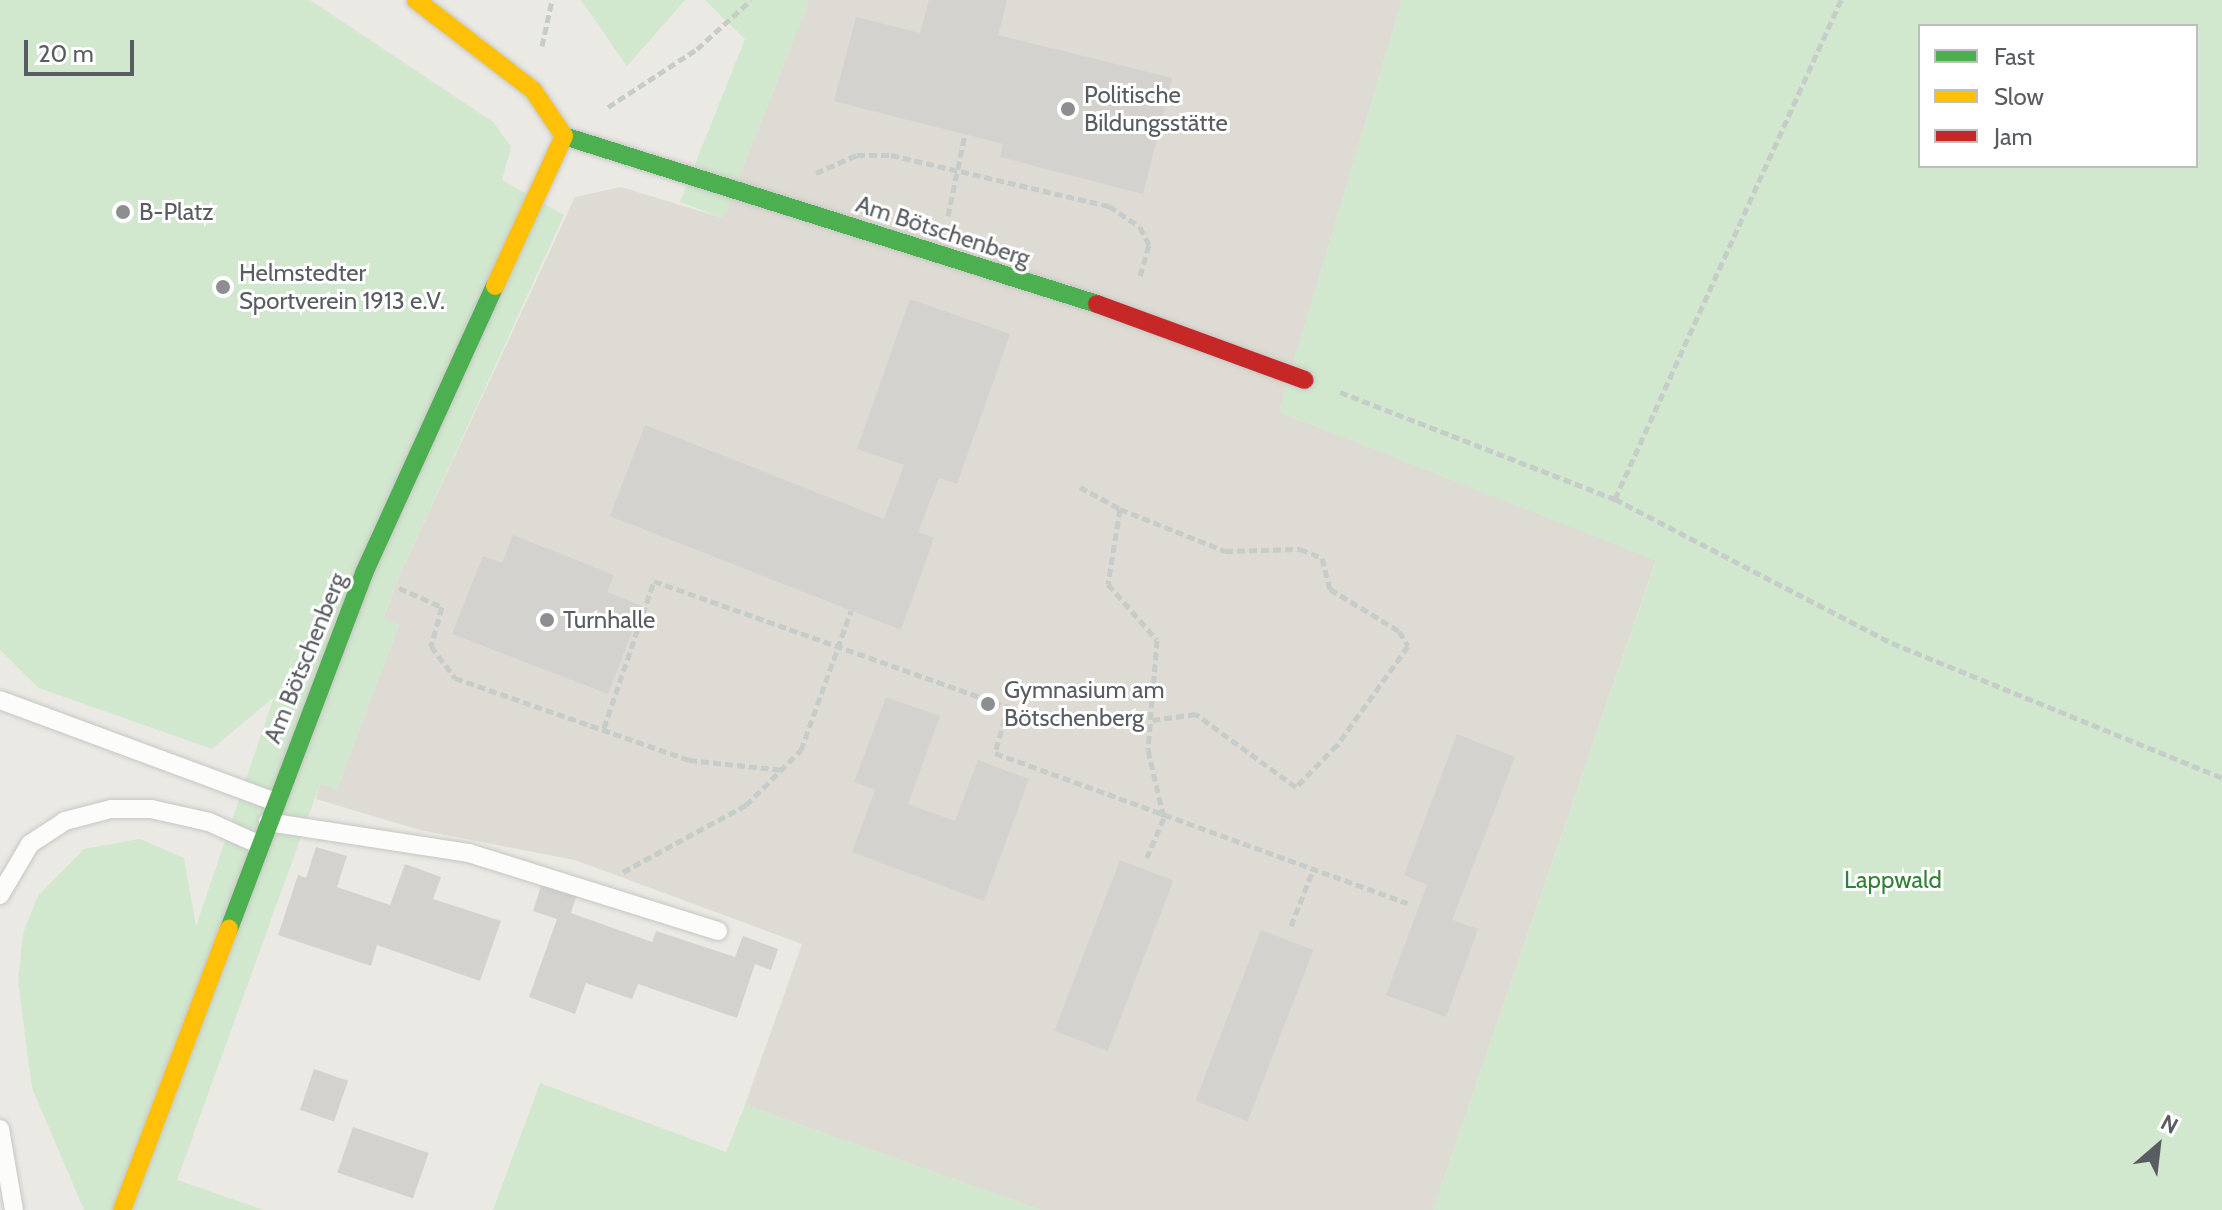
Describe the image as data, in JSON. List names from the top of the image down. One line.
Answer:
{"streets":{"street":["Am Bötschenberg"]},"parks":["Lappwald"],"places":["Politische Bildungsstätte","B-Platz","Helmstedter Sportverein 1913 e.V.","Turnhalle","Gymnasium am Bötschenberg"],"legend":["Fast","Slow","Jam"],"scale_bar":"20 m","north":"top right"}
